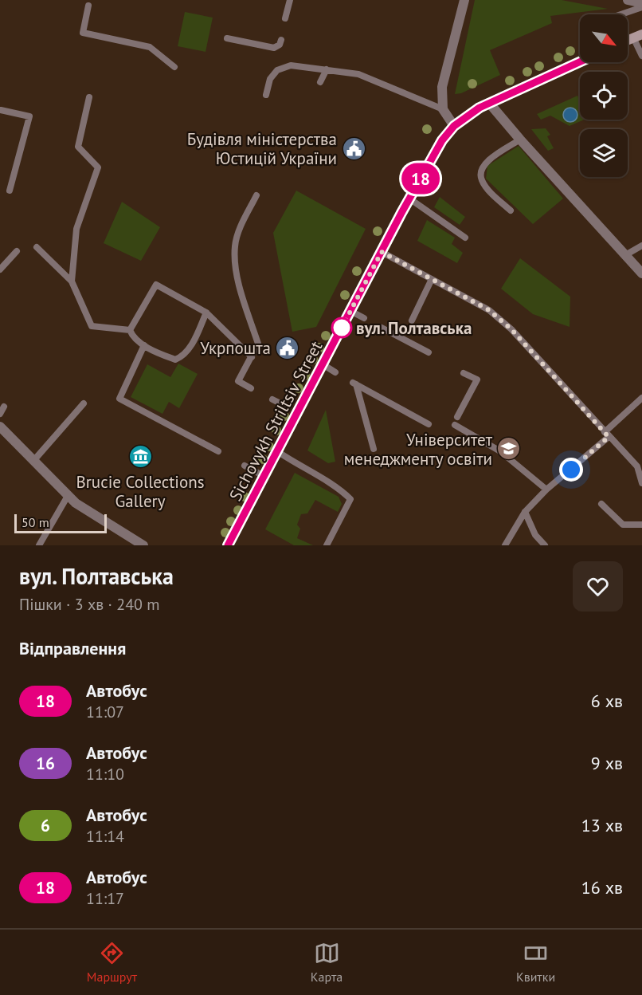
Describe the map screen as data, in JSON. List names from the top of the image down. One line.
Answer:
{"streets":{"main road":["Sichovykh Striltsiv Street"]},"places":{"public building":["Будівля міністерства Юстицій України","Укрпошта"],"other":["вул. Полтавська"],"school or university":["Університет менеджменту освіти"],"museum":["Brucie Collections Gallery"]},"lines":["bus line 18"],"scale_bar":"50 m","north":"bottom right","page":{"on_map":"18","scale":"50 m","heading":[["вул. Полтавська","Пішки · 3 хв · 240 m"],"Відправлення"],"list":[{"mark":"18","name":"Автобус","note":"11:07","value":"6 хв"},{"mark":"16","name":"Автобус","note":"11:10","value":"9 хв"},{"mark":"6","name":"Автобус","note":"11:14","value":"13 хв"},{"mark":"18","name":"Автобус","note":"11:17","value":"16 хв"}],"tabs":["Маршрут","Карта","Квитки"]}}
